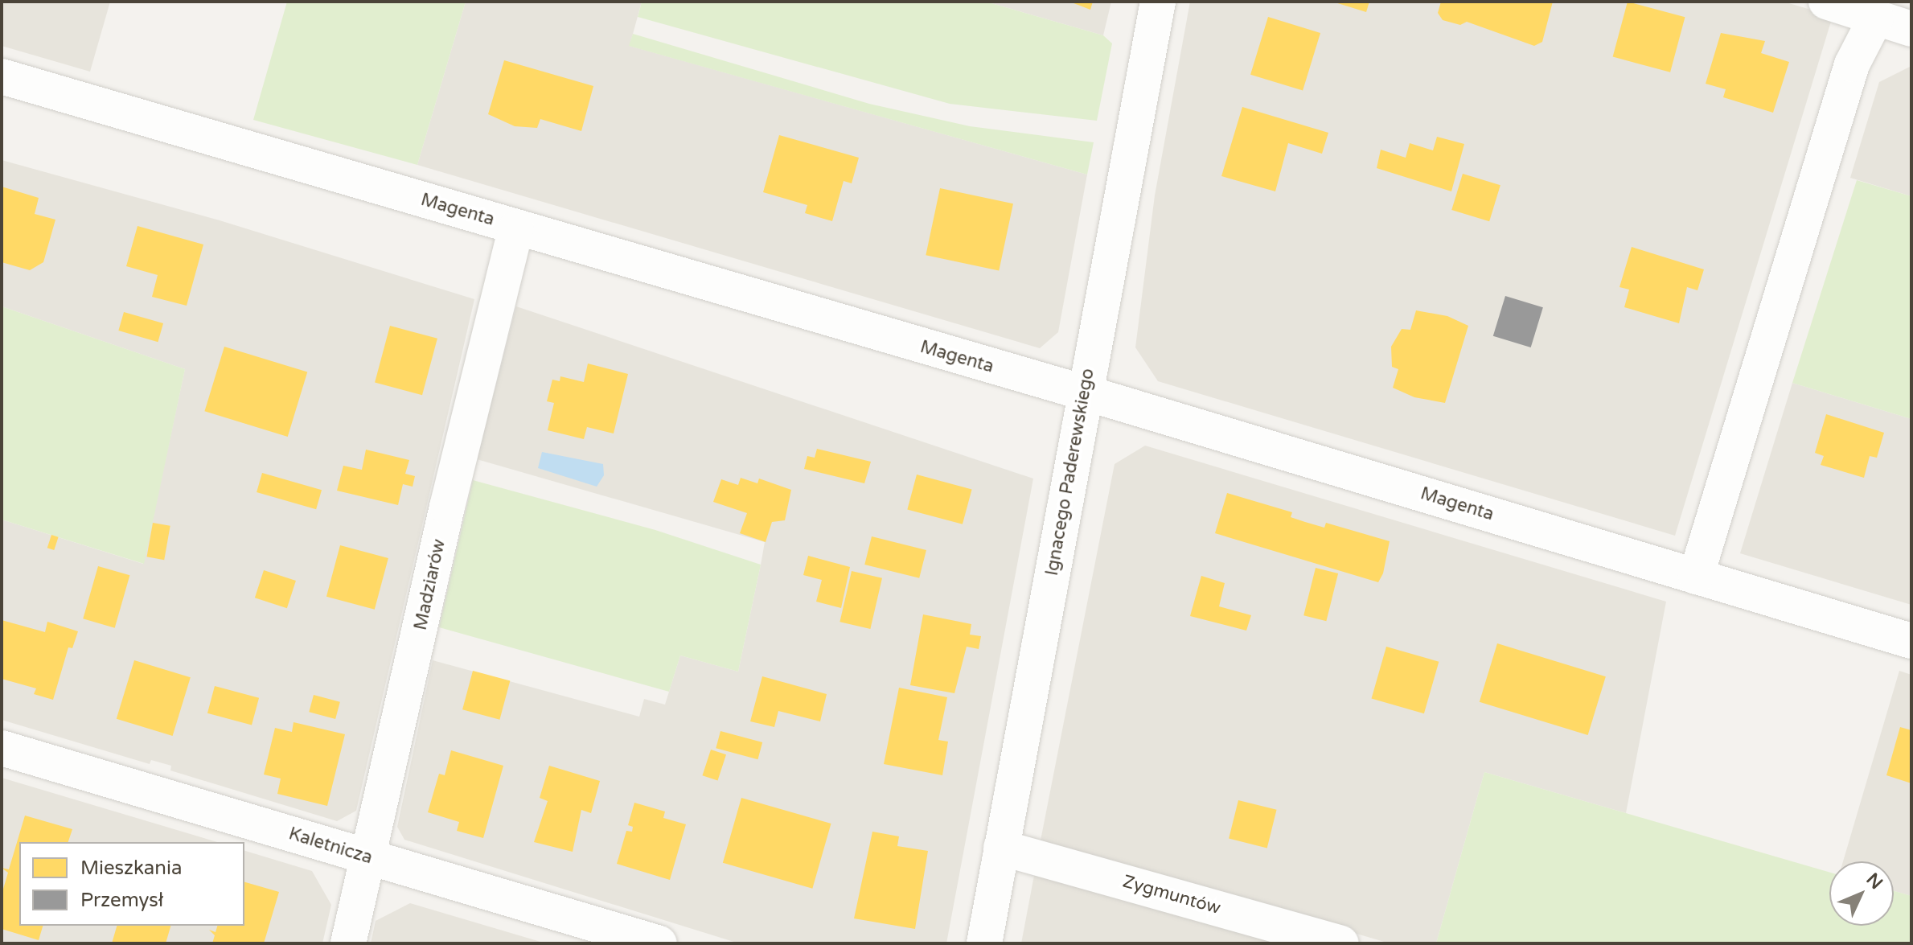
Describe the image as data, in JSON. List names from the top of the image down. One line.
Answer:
{"streets":{"street":["Magenta","Ignacego Paderewskiego","Madziarów","Kaletnicza","Zygmuntów"]},"crossings":[["Magenta","Ignacego Paderewskiego"],["Magenta","Madziarów"],["Ignacego Paderewskiego","Zygmuntów"],["Madziarów","Kaletnicza"]],"legend":["Mieszkania","Przemysł"],"north":"top right"}
